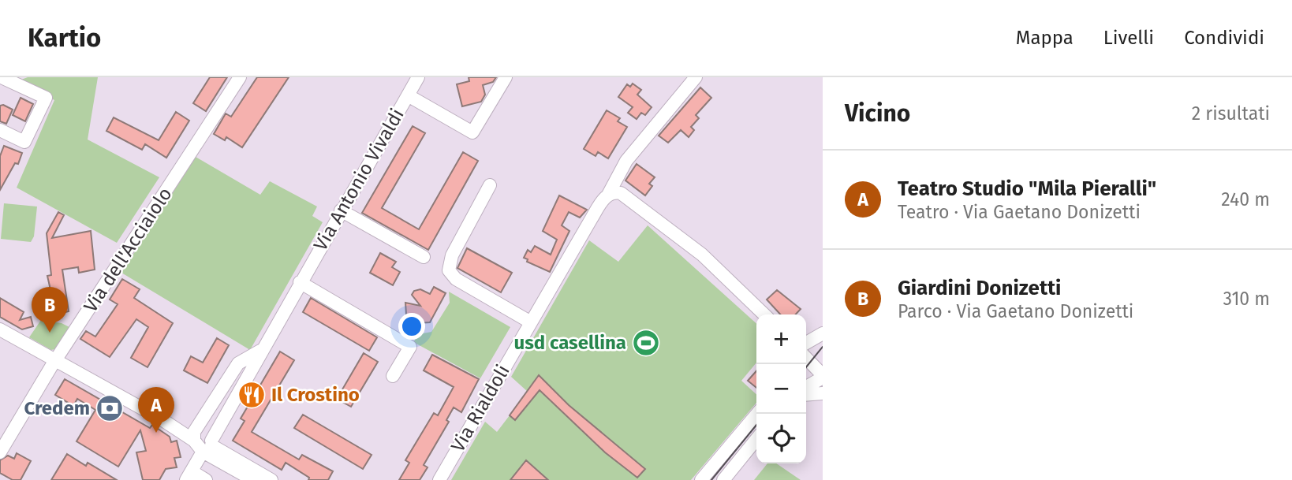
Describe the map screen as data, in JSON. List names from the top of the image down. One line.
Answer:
{"streets":{"street":["Via Antonio Vivaldi","Via dell'Acciaiolo","Via Rialdoli"]},"places":{"sports":["usd casellina"],"restaurant":["Il Crostino"],"bank":["Credem"]},"page":{"header":"Kartio","nav":["Mappa","Livelli","Condividi"],"heading":["Vicino","2 risultati"],"list":[{"mark":"A","name":"Teatro Studio \"Mila Pieralli\"","note":"Teatro · Via Gaetano Donizetti","value":"240 m"},{"mark":"B","name":"Giardini Donizetti","note":"Parco · Via Gaetano Donizetti","value":"310 m"}],"pins":["B","A"],"map_buttons":["+","−"]}}
